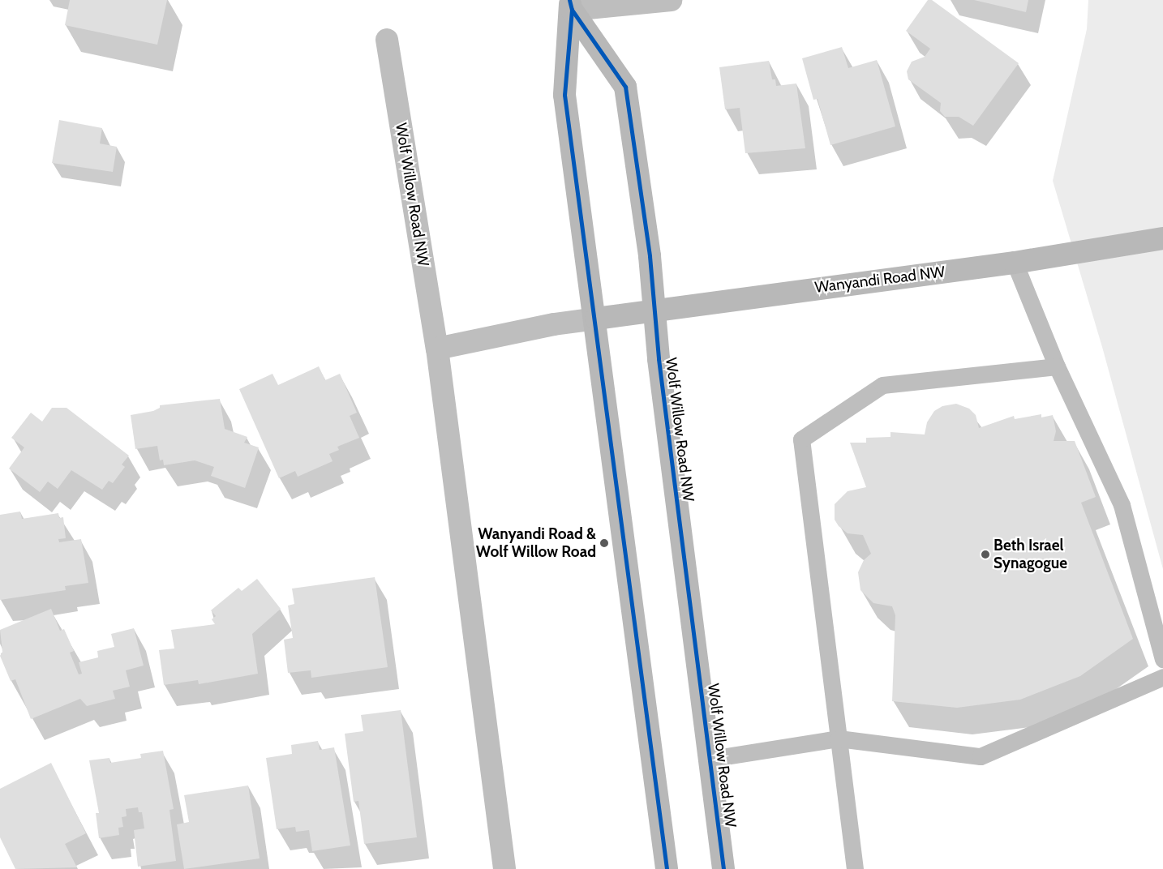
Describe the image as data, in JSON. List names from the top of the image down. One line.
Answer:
{"streets":{"street":["Wolf Willow Road NW","Wanyandi Road NW"]},"crossings":[["Wolf Willow Road NW","Wanyandi Road NW"]],"places":["Wanyandi Road & Wolf Willow Road","Beth Israel Synagogue"]}
